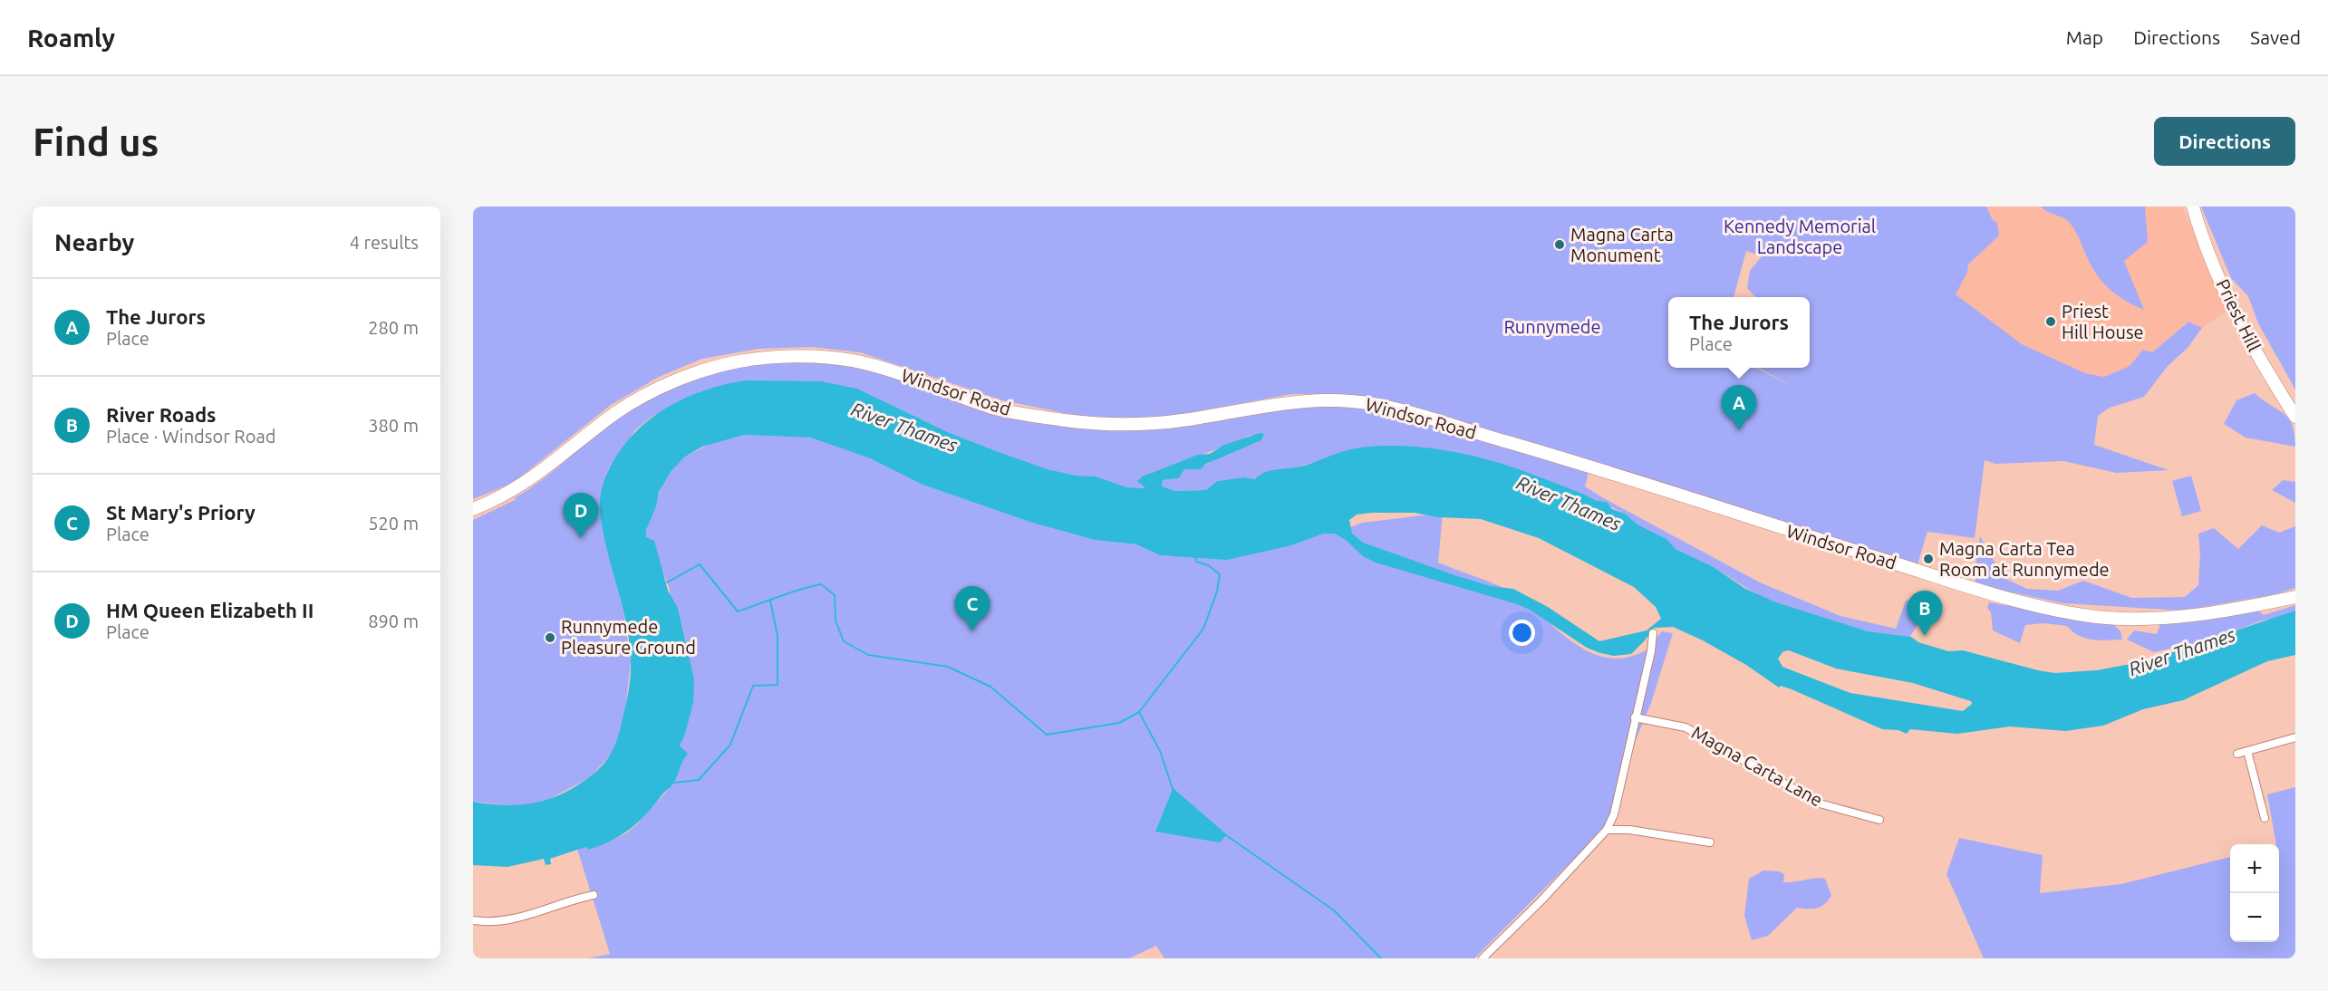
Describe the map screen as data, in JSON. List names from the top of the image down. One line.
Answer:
{"streets":{"main road":["Priest Hill","Windsor Road"],"street":["Magna Carta Lane"]},"water":["River Thames"],"parks":["Kennedy Memorial Landscape","Runnymede"],"places":["Magna Carta Monument","Priest Hill House","Magna Carta Tea Room at Runnymede","Runnymede Pleasure Ground"],"page":{"header":"Roamly","nav":["Map","Directions","Saved"],"buttons":"Directions","title":"Find us","heading":["Nearby","4 results"],"list":[{"mark":"A","name":"The Jurors","note":"Place","value":"280 m"},{"mark":"B","name":"River Roads","note":"Place · Windsor Road","value":"380 m"},{"mark":"C","name":"St Mary's Priory","note":"Place","value":"520 m"},{"mark":"D","name":"HM Queen Elizabeth II","note":"Place","value":"890 m"}],"popup":["The Jurors","Place"],"pins":["A","D","C","B"],"map_buttons":["+","−"]}}
